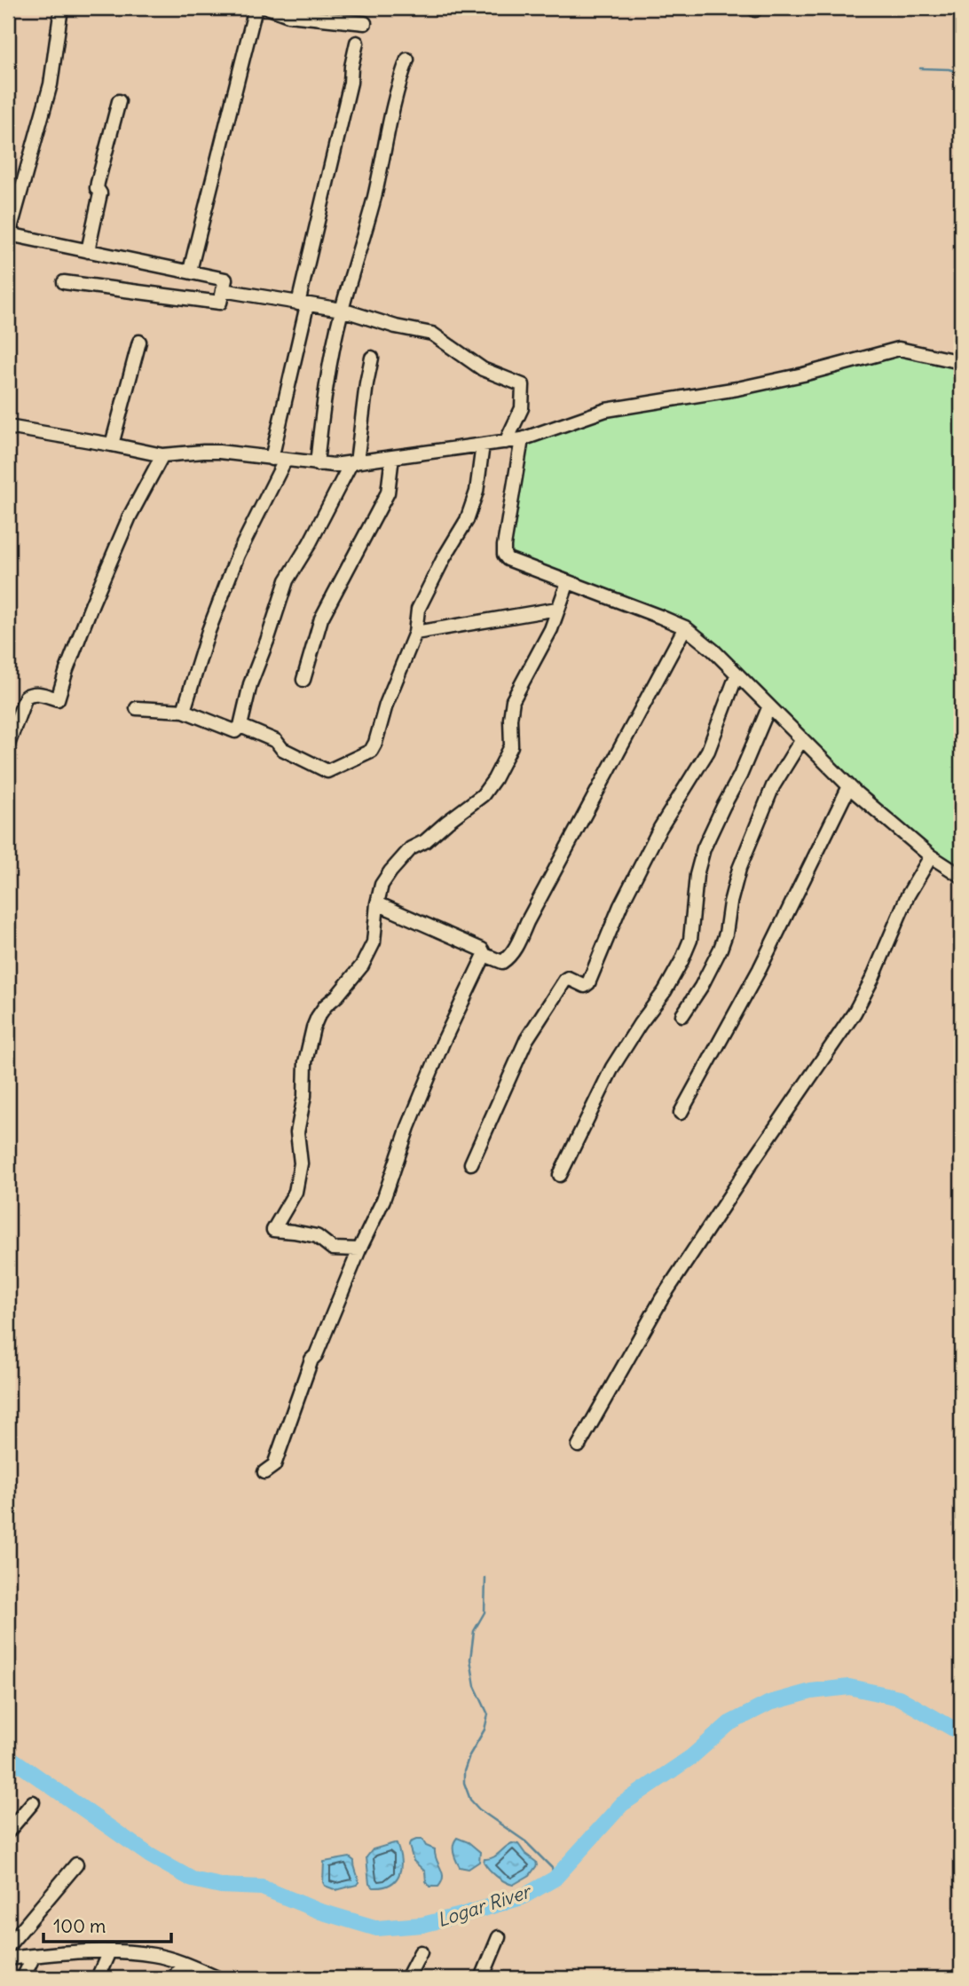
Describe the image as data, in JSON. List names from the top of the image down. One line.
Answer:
{"water":["Logar River"],"scale_bar":"100 m"}
